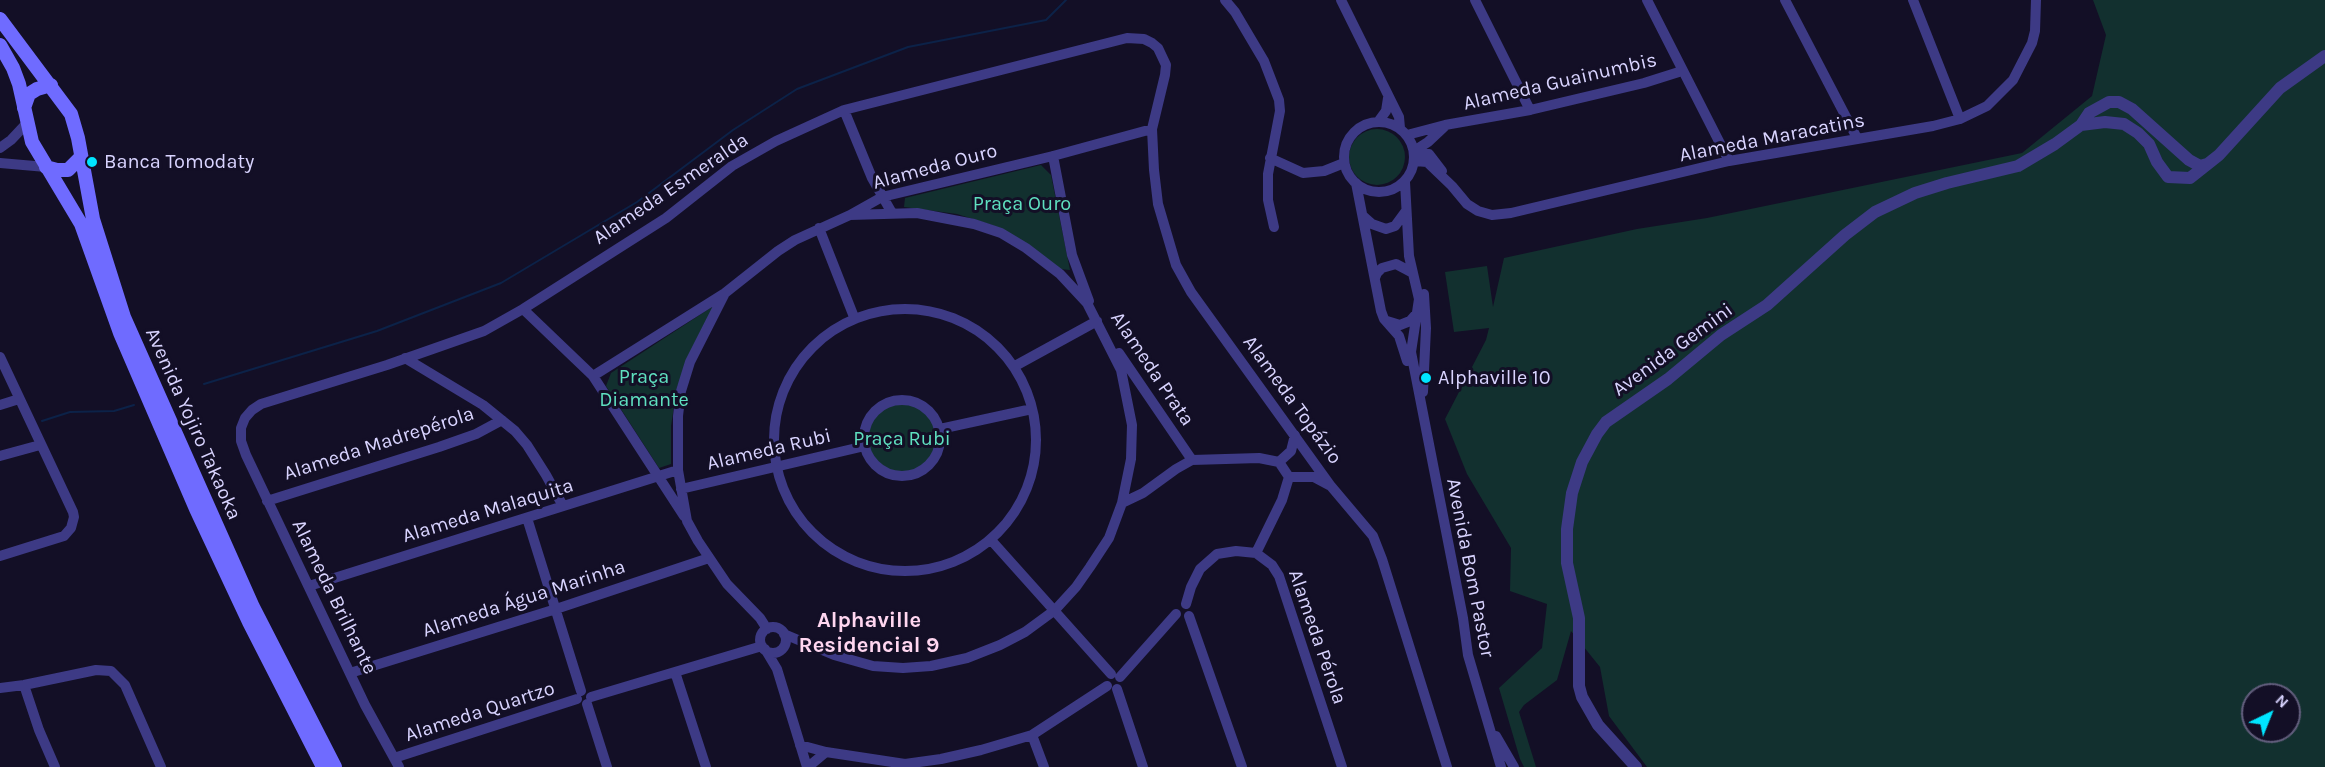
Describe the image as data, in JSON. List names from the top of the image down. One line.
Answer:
{"streets":{"main road":["Avenida Yojiro Takaoka"],"street":["Alameda Guainumbis","Alameda Maracatins","Alameda Ouro","Alameda Esmeralda","Avenida Gemini","Alameda Prata","Alameda Topázio","Alameda Madrepérola","Alameda Rubi","Alameda Malaquita","Avenida Bom Pastor","Alameda Brilhante","Alameda Água Marinha","Alameda Pérola","Alameda Quartzo"]},"crossings":[["Alameda Guainumbis","Alameda Maracatins"],["Alameda Guainumbis","Avenida Bom Pastor"],["Alameda Maracatins","Avenida Bom Pastor"],["Alameda Ouro","Alameda Prata"],["Alameda Ouro","Alameda Topázio"],["Alameda Esmeralda","Alameda Topázio"],["Alameda Esmeralda","Alameda Brilhante"],["Alameda Madrepérola","Alameda Brilhante"],["Alameda Malaquita","Alameda Brilhante"],["Alameda Brilhante","Alameda Água Marinha"],["Alameda Brilhante","Alameda Quartzo"]],"districts":["Alphaville Residencial 9"],"parks":["Praça Ouro","Praça Diamante","Praça Rubi"],"places":["Banca Tomodaty","Alphaville 10"],"north":"top right"}
